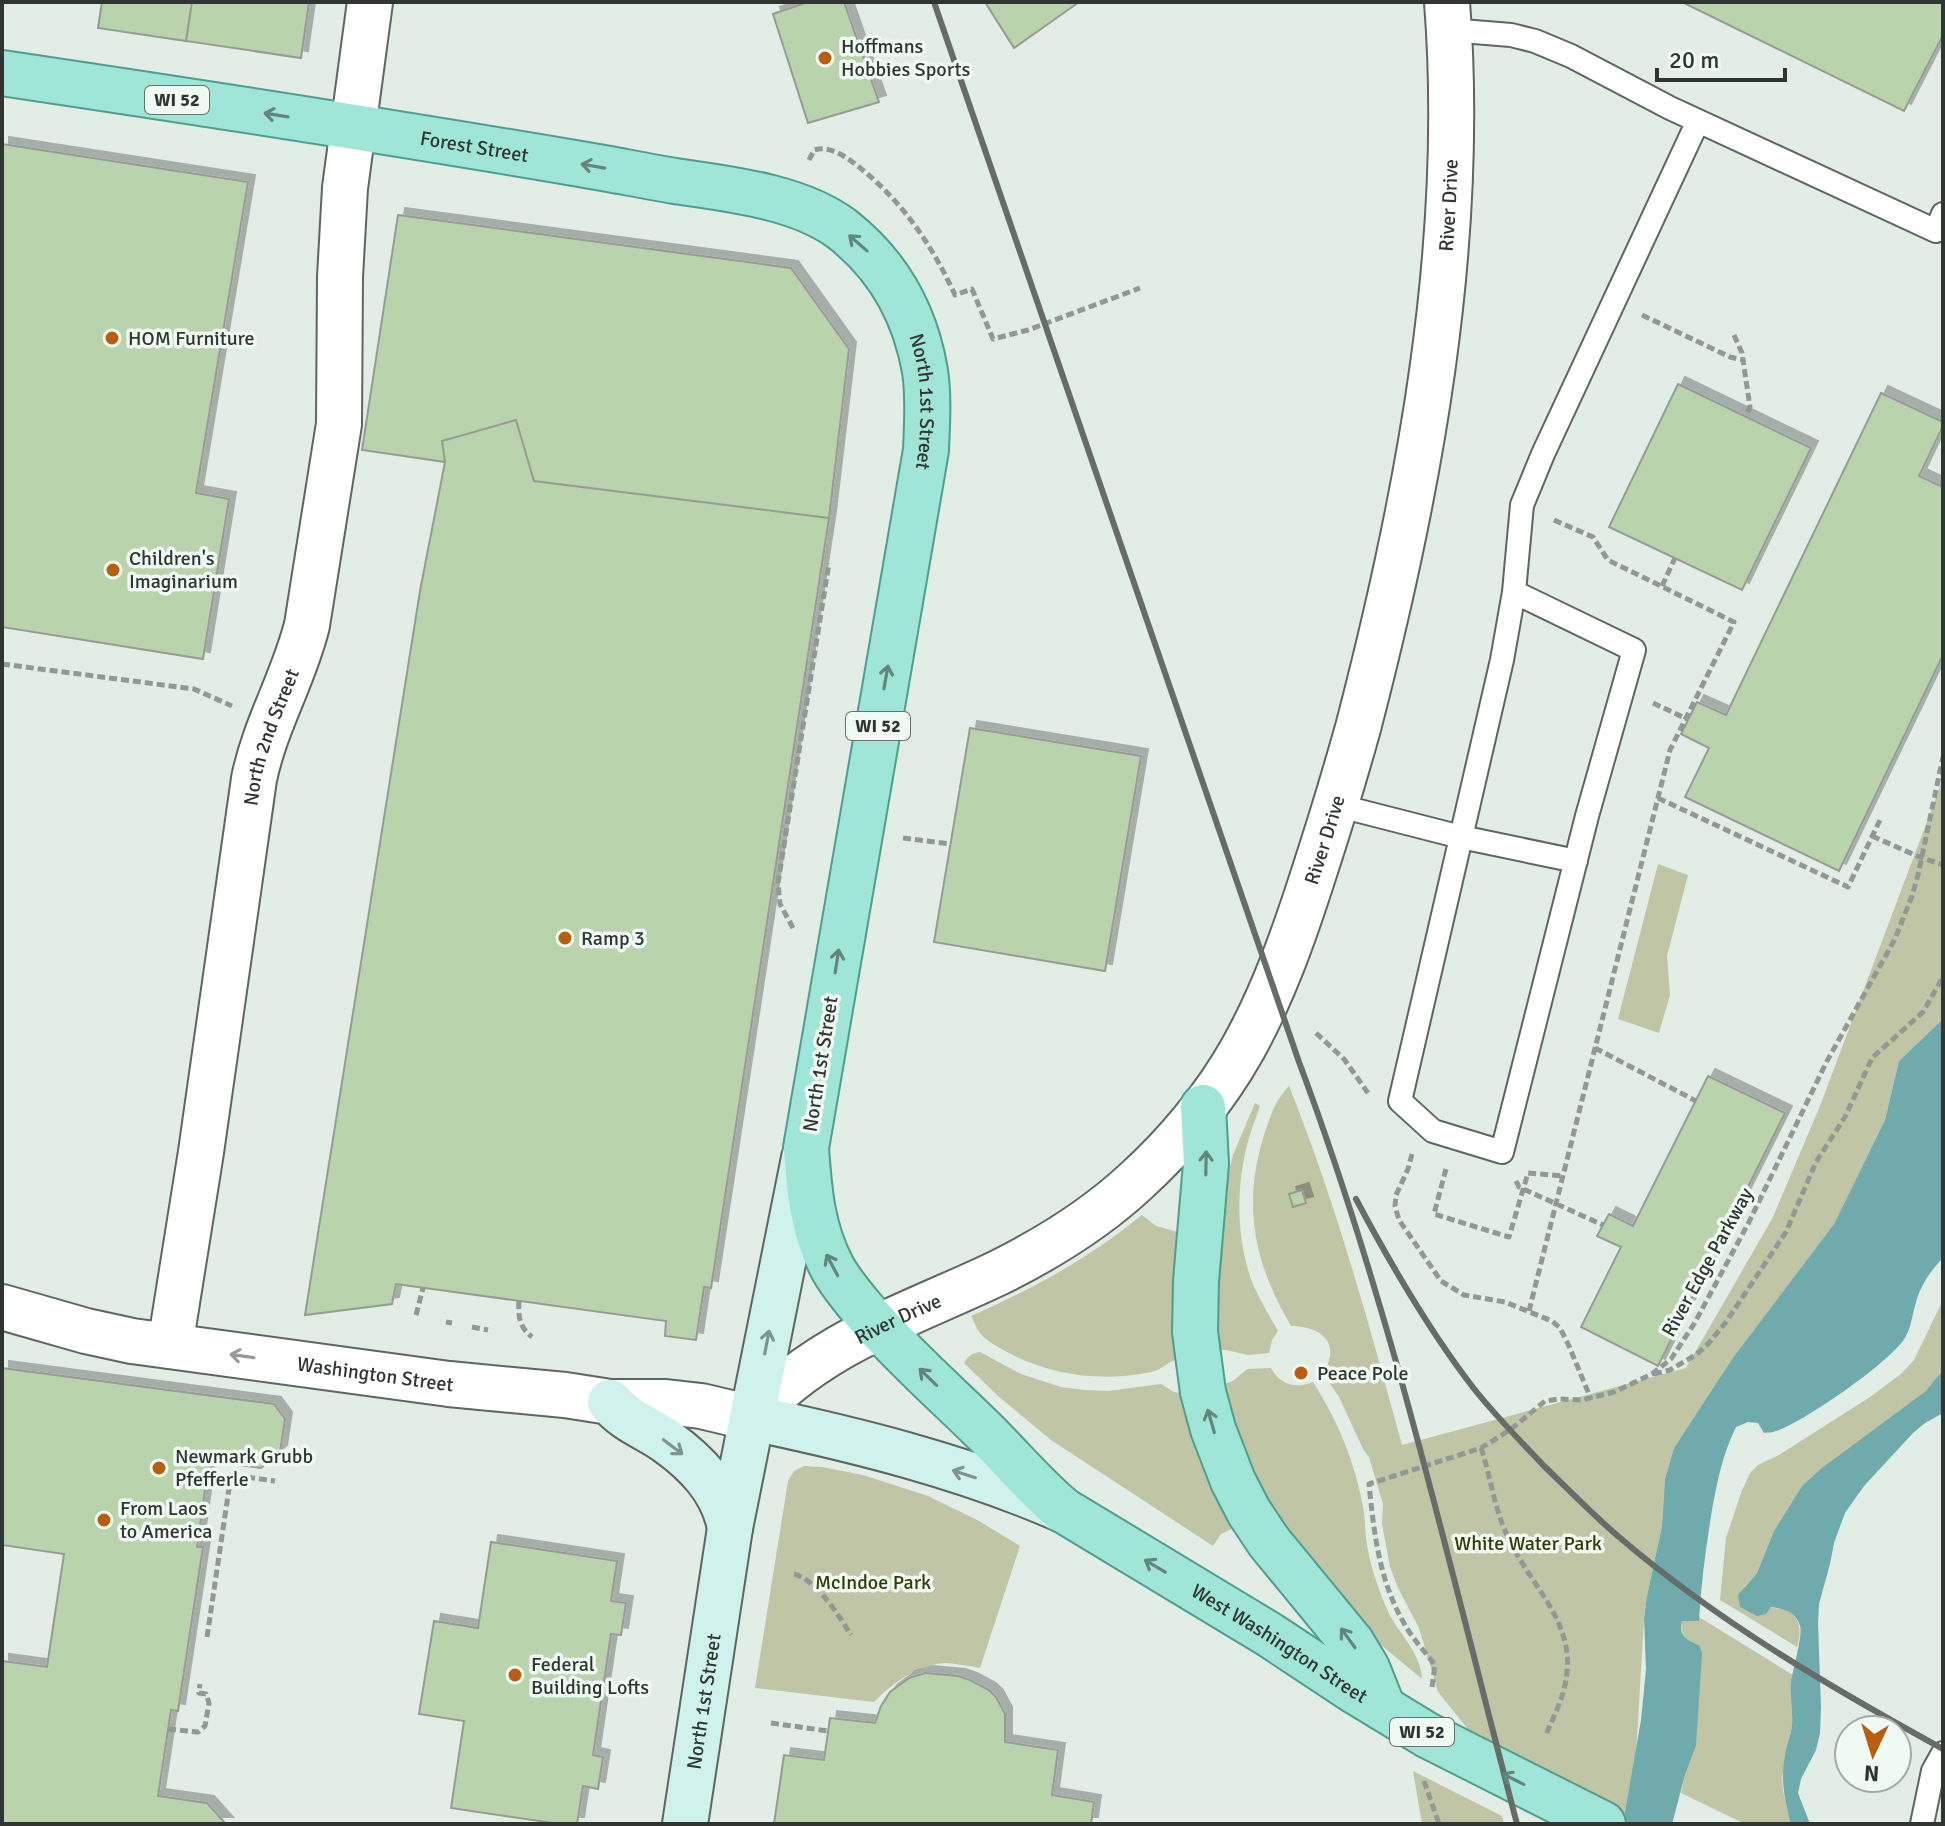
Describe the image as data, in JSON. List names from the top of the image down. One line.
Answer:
{"streets":{"main road":["WI 52","Forest Street","North 1st Street","West Washington Street"],"street":["River Drive","North 2nd Street","Washington Street"],"path":["River Edge Parkway"]},"crossings":[["Forest Street","North 1st Street"],["Forest Street","North 2nd Street"],["River Drive","North 1st Street"],["River Drive","Washington Street"],["River Drive","West Washington Street"],["North 1st Street","Washington Street"],["North 1st Street","West Washington Street"],["North 2nd Street","Washington Street"],["Washington Street","West Washington Street"]],"one_way":["Forest Street","North 1st Street","Washington Street","West Washington Street"],"parks":["White Water Park","McIndoe Park"],"places":["Hoffmans Hobbies Sports","HOM Furniture","Children's Imaginarium","Ramp 3","Peace Pole","Newmark Grubb Pfefferle","From Laos to America","Federal Building Lofts"],"scale_bar":"20 m","north":"bottom"}
